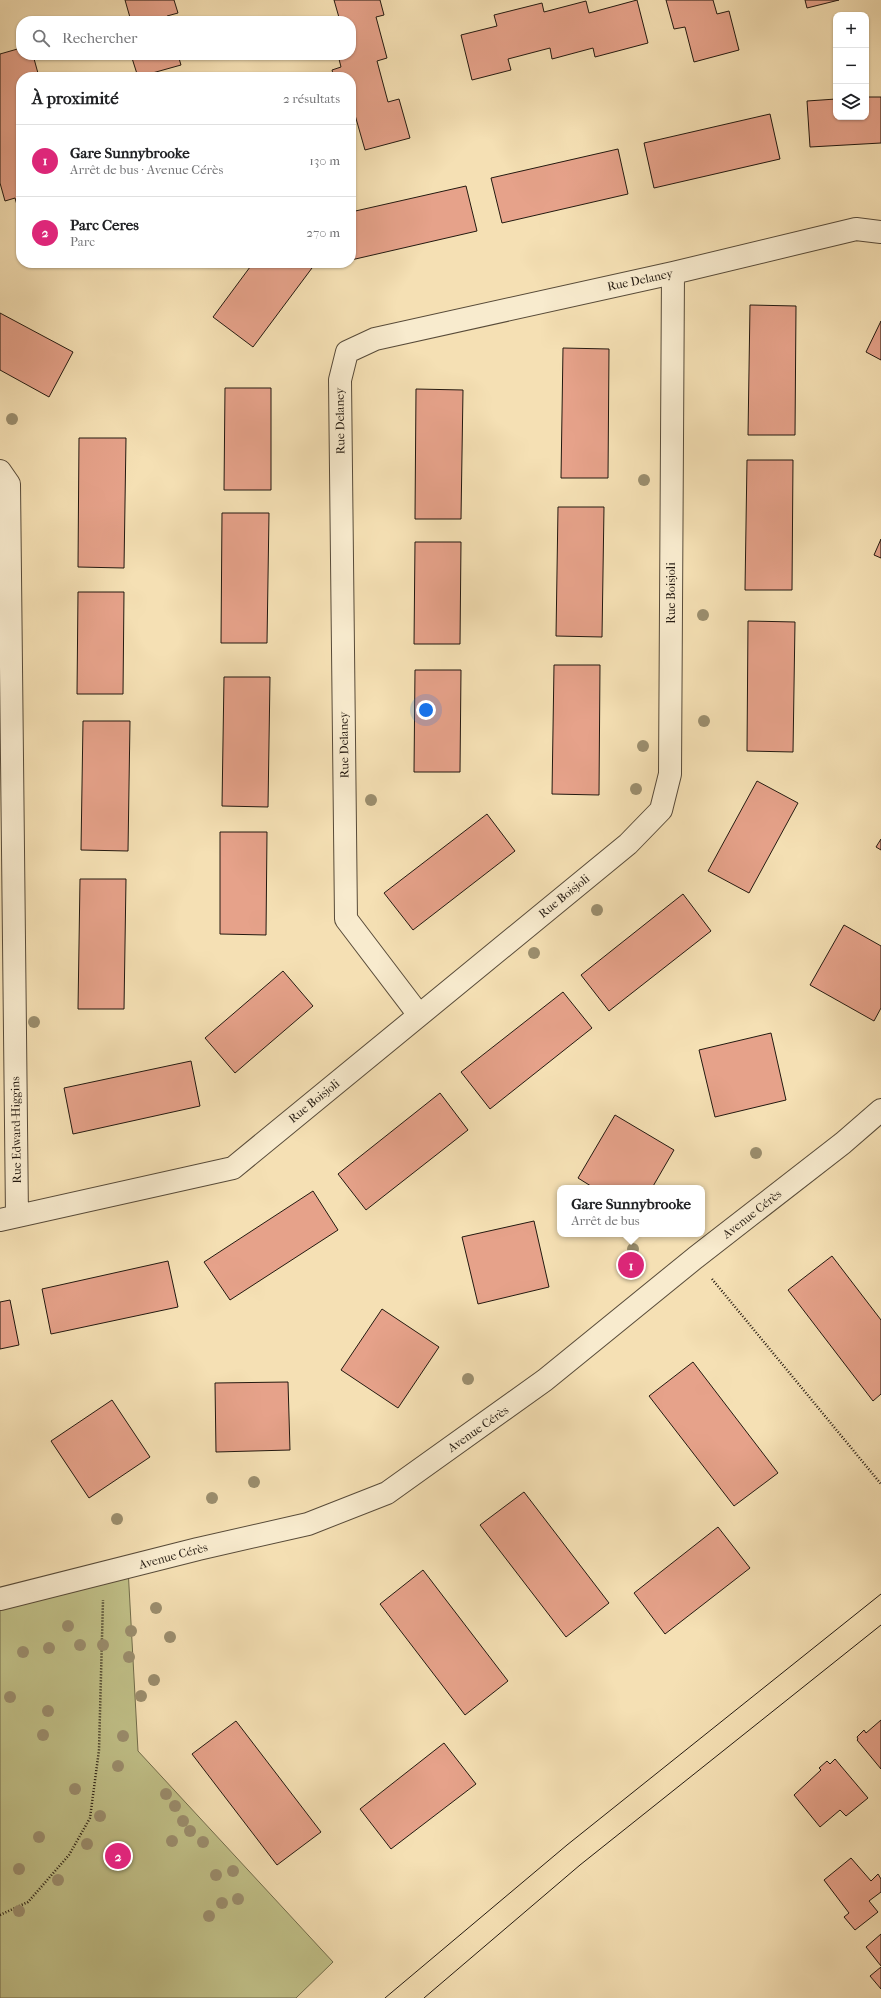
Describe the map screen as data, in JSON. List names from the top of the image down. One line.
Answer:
{"streets":{"street":["Rue Delaney","Rue Boisjoli","Rue Edward-Higgins","Avenue Cérès"]},"crossings":[["Rue Delaney","Rue Boisjoli"],["Rue Boisjoli","Rue Edward-Higgins"]],"page":{"map_buttons":["+","−"],"search":"Rechercher","heading":["À proximité","2 résultats"],"list":[{"mark":"1","name":"Gare Sunnybrooke","note":"Arrêt de bus · Avenue Cérès","value":"130 m"},{"mark":"2","name":"Parc Ceres","note":"Parc","value":"270 m"}],"popup":["Gare Sunnybrooke","Arrêt de bus"],"pins":["1","2"]}}
